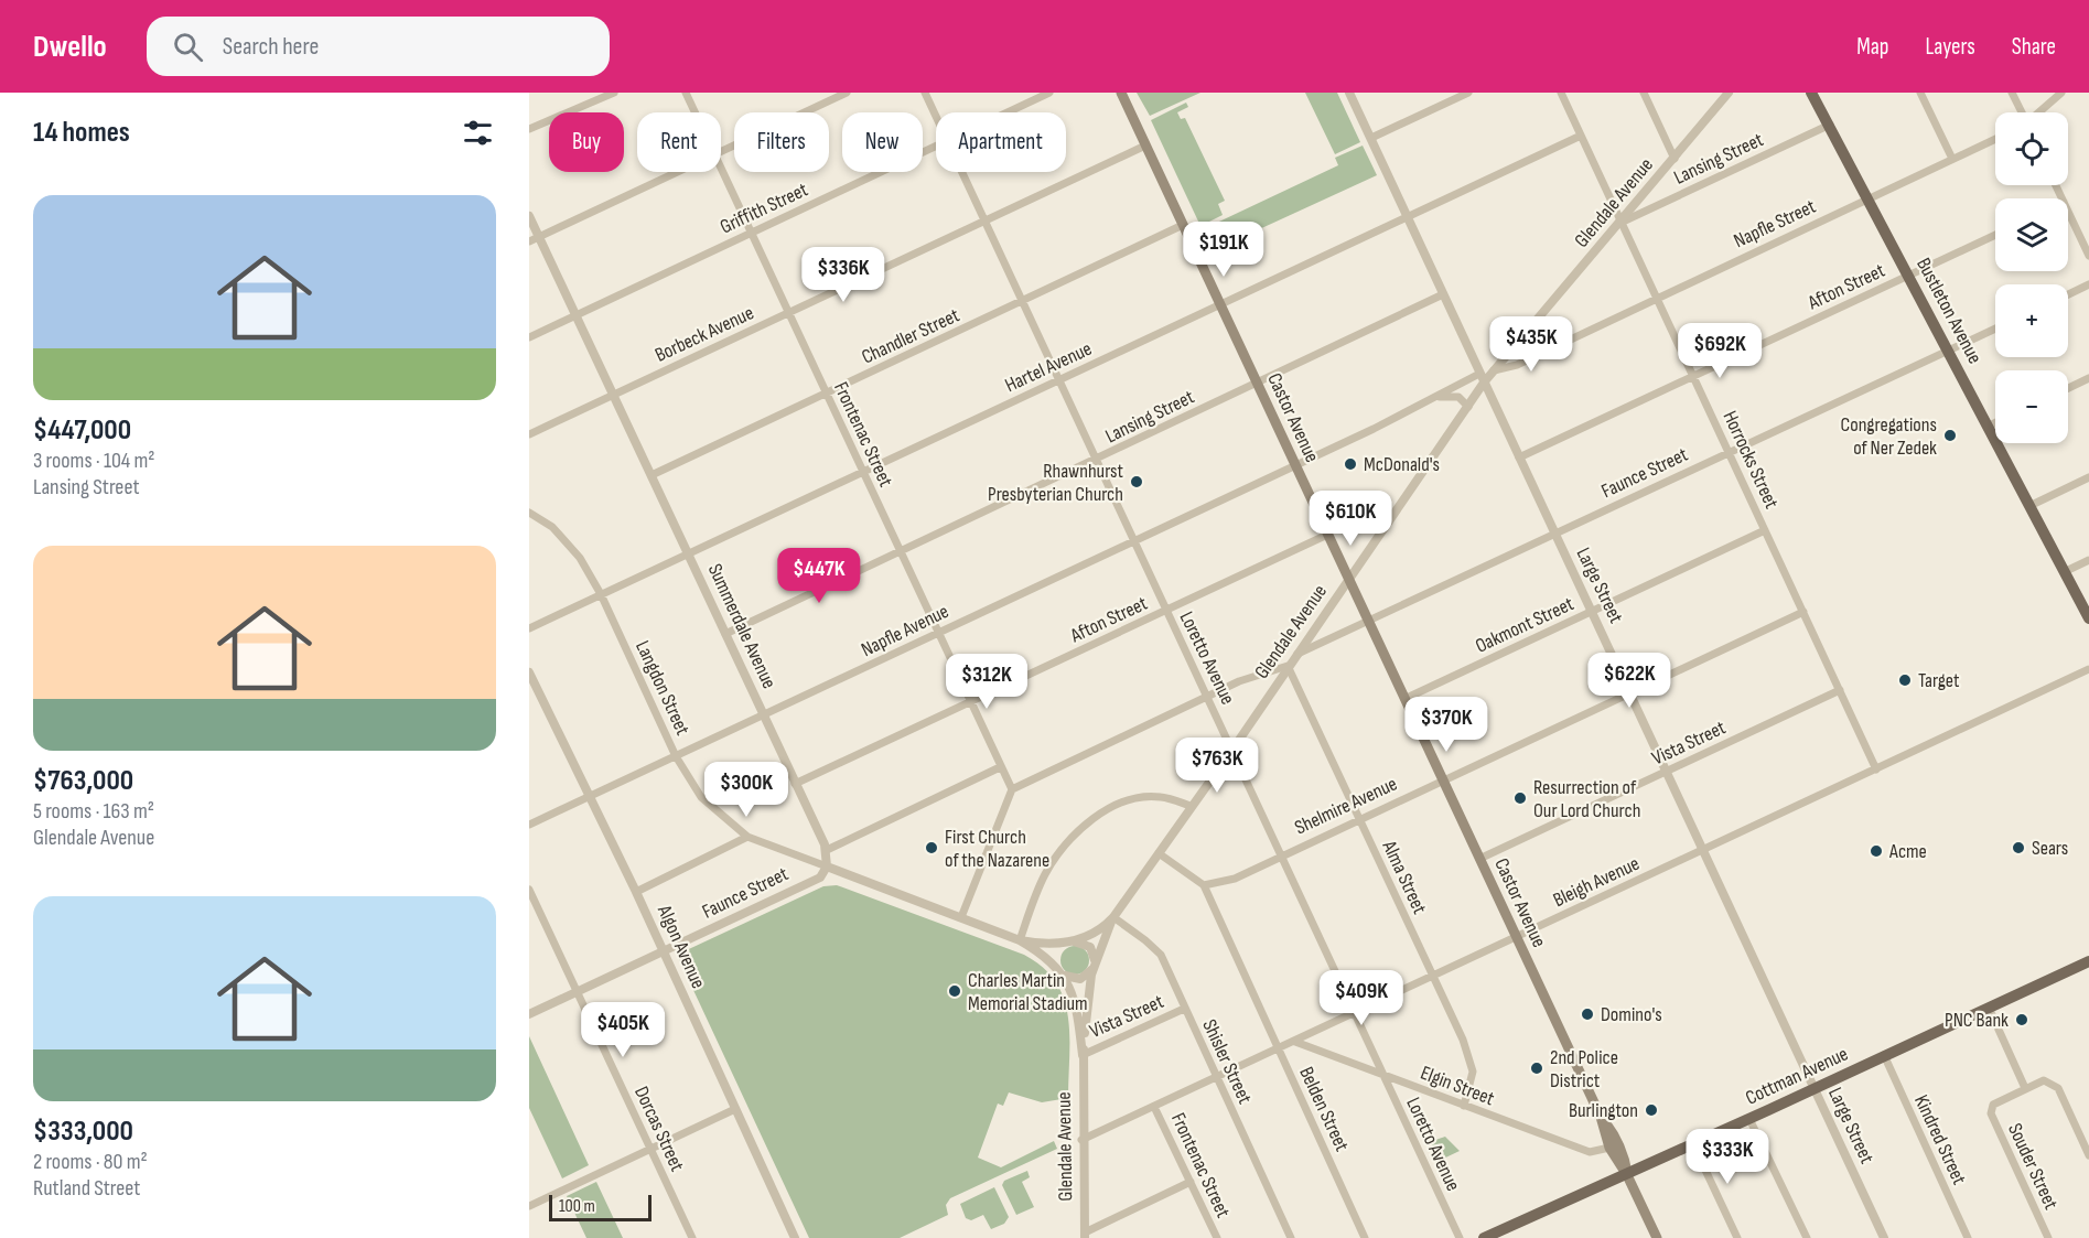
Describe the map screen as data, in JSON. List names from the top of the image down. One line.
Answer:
{"streets":{"main road":["Bustleton Avenue","Castor Avenue","Cottman Avenue"],"street":["Lansing Street","Glendale Avenue","Griffith Street","Napfle Street","Afton Street","Borbeck Avenue","Chandler Street","Hartel Avenue","Frontenac Street","Horrocks Street","Faunce Street","Large Street","Oakmont Street","Summerdale Avenue","Napfle Avenue","Loretto Avenue","Langdon Street","Vista Street","Shelmire Avenue","Alma Street","Bleigh Avenue","Algon Avenue","Shisler Street","Elgin Street","Belden Street","Dorcas Street","Kindred Street","Souder Street"]},"crossings":[["Lansing Street","Glendale Avenue"],["Lansing Street","Bustleton Avenue"],["Lansing Street","Castor Avenue"],["Lansing Street","Frontenac Street"],["Lansing Street","Horrocks Street"],["Lansing Street","Large Street"],["Lansing Street","Summerdale Avenue"],["Lansing Street","Loretto Avenue"],["Glendale Avenue","Napfle Street"],["Glendale Avenue","Castor Avenue"],["Glendale Avenue","Horrocks Street"],["Glendale Avenue","Faunce Street"],["Glendale Avenue","Large Street"],["Glendale Avenue","Loretto Avenue"],["Glendale Avenue","Vista Street"],["Glendale Avenue","Alma Street"],["Glendale Avenue","Bleigh Avenue"],["Glendale Avenue","Shisler Street"],["Griffith Street","Frontenac Street"],["Griffith Street","Summerdale Avenue"],["Napfle Street","Bustleton Avenue"],["Napfle Street","Horrocks Street"],["Afton Street","Bustleton Avenue"],["Afton Street","Castor Avenue"],["Afton Street","Frontenac Street"],["Afton Street","Horrocks Street"],["Afton Street","Large Street"],["Afton Street","Summerdale Avenue"],["Afton Street","Loretto Avenue"],["Bustleton Avenue","Faunce Street"],["Borbeck Avenue","Castor Avenue"],["Borbeck Avenue","Frontenac Street"],["Borbeck Avenue","Summerdale Avenue"],["Borbeck Avenue","Loretto Avenue"],["Chandler Street","Castor Avenue"],["Chandler Street","Frontenac Street"],["Chandler Street","Summerdale Avenue"],["Chandler Street","Loretto Avenue"],["Hartel Avenue","Castor Avenue"],["Hartel Avenue","Frontenac Street"],["Hartel Avenue","Horrocks Street"],["Hartel Avenue","Large Street"],["Hartel Avenue","Summerdale Avenue"],["Hartel Avenue","Loretto Avenue"],["Hartel Avenue","Langdon Street"],["Castor Avenue","Faunce Street"],["Castor Avenue","Oakmont Street"],["Castor Avenue","Napfle Avenue"],["Castor Avenue","Vista Street"],["Castor Avenue","Shelmire Avenue"],["Castor Avenue","Bleigh Avenue"],["Castor Avenue","Cottman Avenue"],["Castor Avenue","Elgin Street"],["Frontenac Street","Napfle Avenue"],["Frontenac Street","Bleigh Avenue"],["Horrocks Street","Faunce Street"],["Horrocks Street","Oakmont Street"],["Horrocks Street","Vista Street"],["Horrocks Street","Shelmire Avenue"],["Horrocks Street","Bleigh Avenue"],["Faunce Street","Large Street"],["Faunce Street","Summerdale Avenue"],["Faunce Street","Langdon Street"],["Faunce Street","Algon Avenue"],["Faunce Street","Dorcas Street"],["Large Street","Oakmont Street"],["Large Street","Vista Street"],["Large Street","Shelmire Avenue"],["Large Street","Bleigh Avenue"],["Large Street","Cottman Avenue"],["Summerdale Avenue","Napfle Avenue"],["Summerdale Avenue","Langdon Street"],["Napfle Avenue","Loretto Avenue"],["Napfle Avenue","Langdon Street"],["Napfle Avenue","Algon Avenue"],["Loretto Avenue","Shelmire Avenue"],["Loretto Avenue","Bleigh Avenue"],["Loretto Avenue","Elgin Street"],["Vista Street","Shisler Street"],["Shelmire Avenue","Alma Street"],["Shelmire Avenue","Belden Street"],["Alma Street","Bleigh Avenue"],["Alma Street","Elgin Street"],["Bleigh Avenue","Shisler Street"],["Bleigh Avenue","Elgin Street"],["Bleigh Avenue","Belden Street"],["Cottman Avenue","Kindred Street"]],"places":["Congregations of Ner Zedek","McDonald's","Rhawnhurst Presbyterian Church","Target","Resurrection of Our Lord Church","First Church of the Nazarene","Sears","Acme","Charles Martin Memorial Stadium","Domino's","PNC Bank","2nd Police District","Burlington"],"scale_bar":"100 m","page":{"header":"Dwello","search":"Search here","nav":["Map","Layers","Share"],"heading":"14 homes","map_buttons":["+","−"],"chip":["Buy","Rent","Filters","New","Apartment"],"list":[{"name":"$447,000","note":"3 rooms · 104 m² · Lansing Street"},{"name":"$763,000","note":"5 rooms · 163 m² · Glendale Avenue"},{"name":"$333,000","note":"2 rooms · 80 m² · Rutland Street"}],"price":["$191K","$336K","$435K","$692K","$610K","$447K","$622K","$312K","$370K","$763K","$300K","$409K","$405K","$333K"],"scale":"100 m"}}
